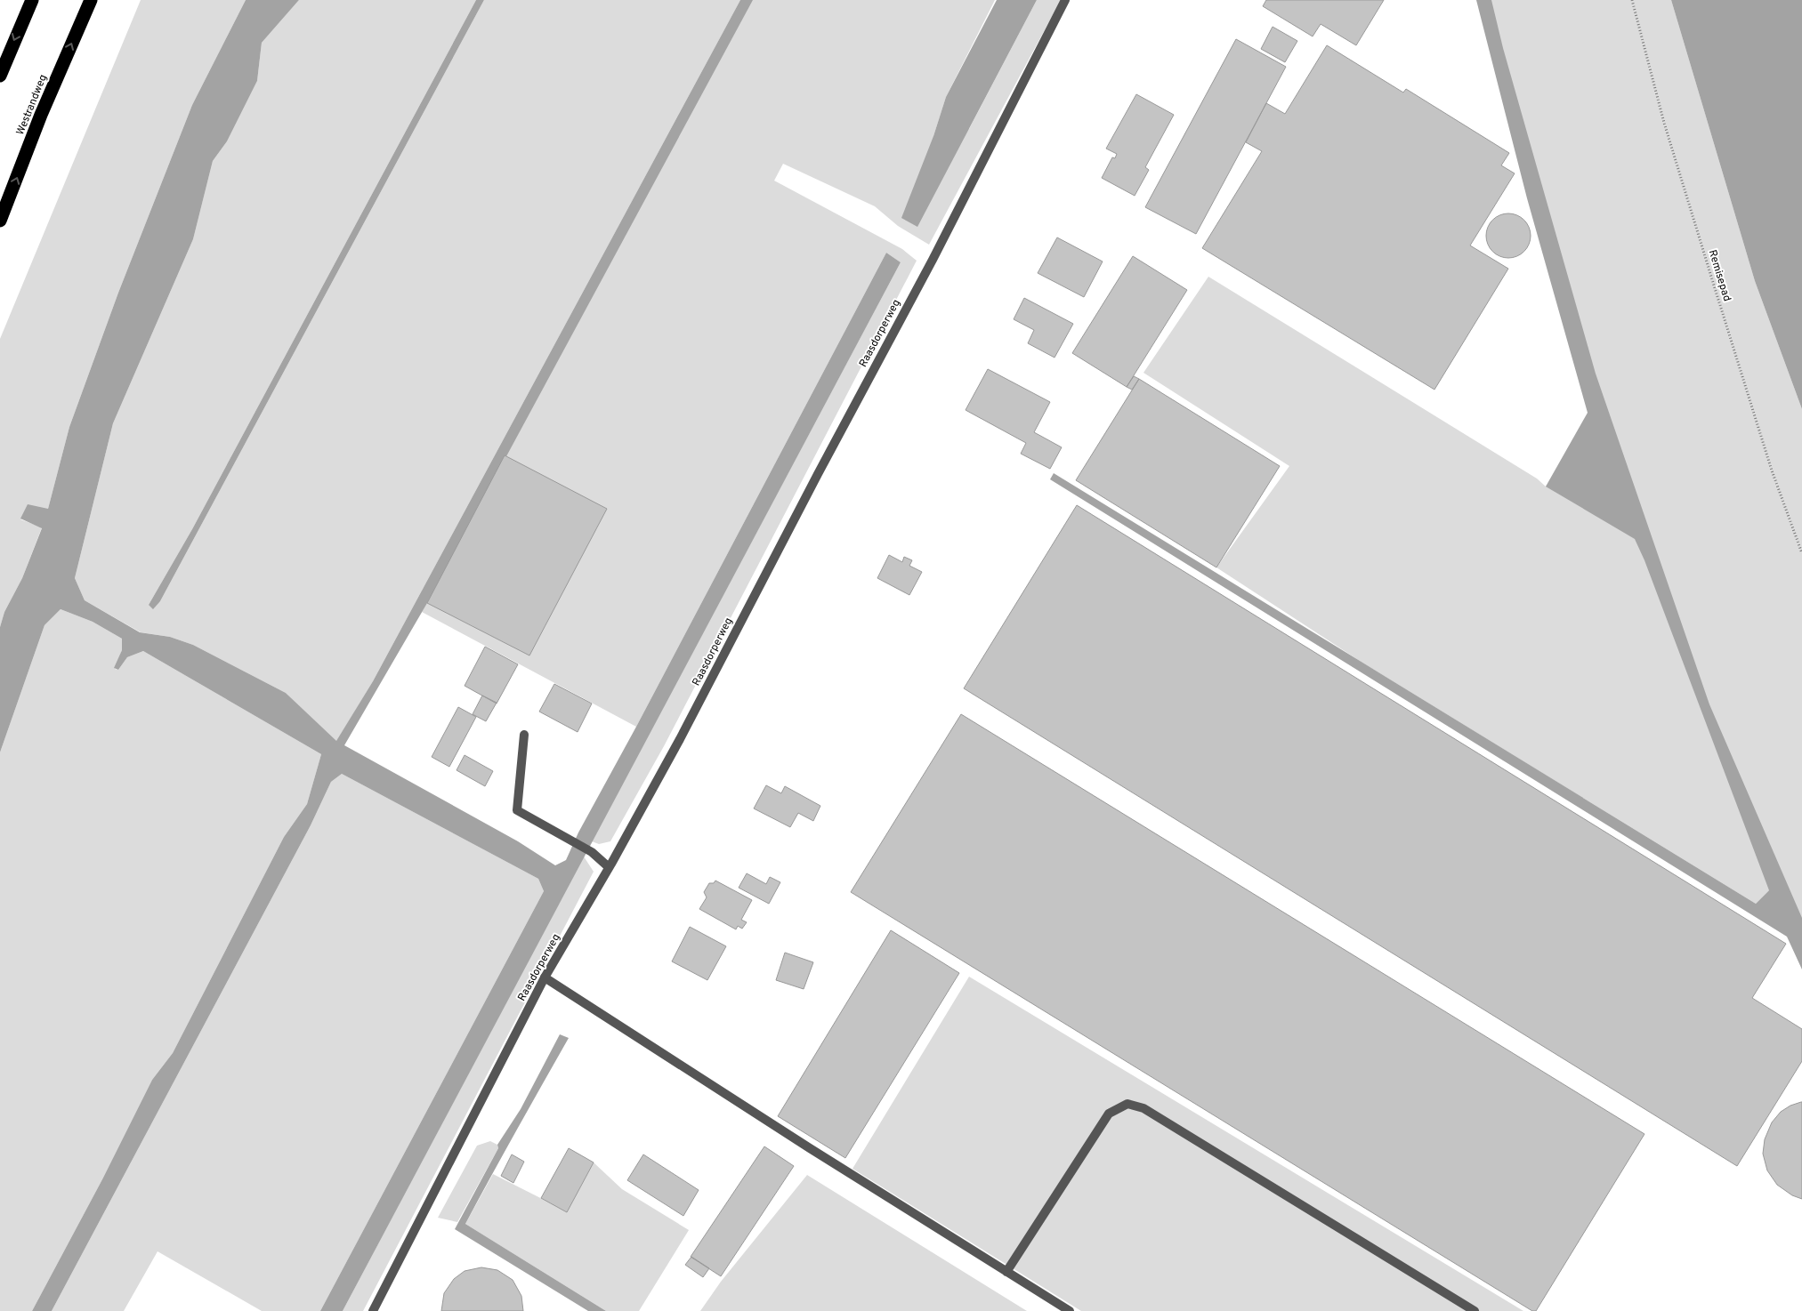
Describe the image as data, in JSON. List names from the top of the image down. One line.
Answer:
{"streets":{"highway":["Westrandweg"],"street":["Raasdorperweg"],"path":["Remisepad"]}}
